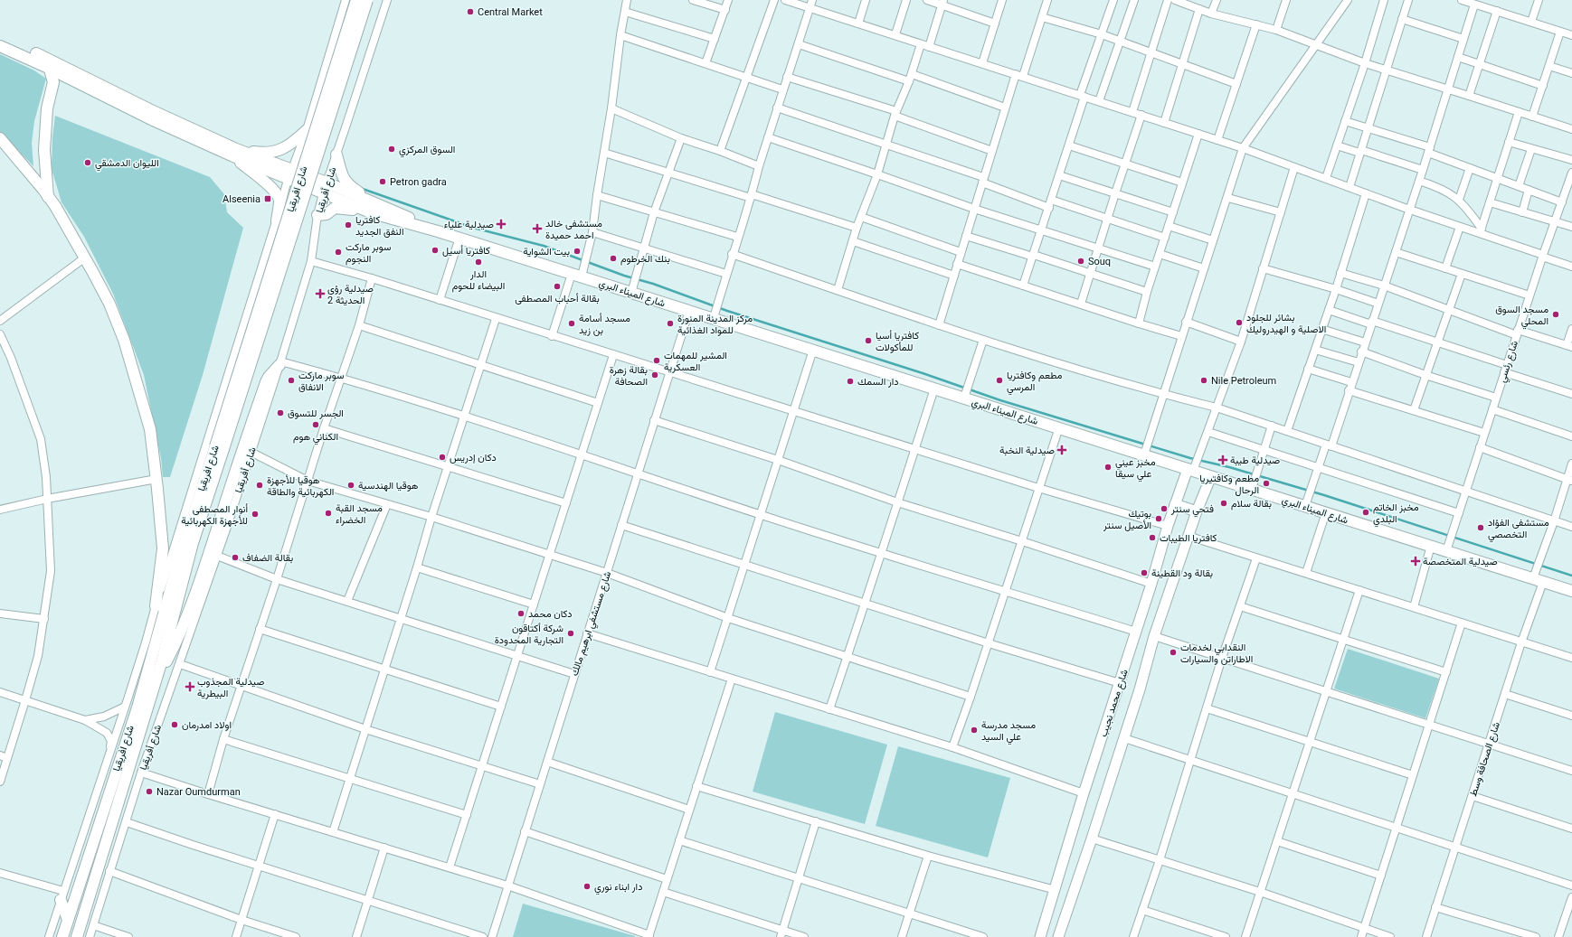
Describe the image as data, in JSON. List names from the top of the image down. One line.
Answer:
{"streets":{"highway":["شارع افريقيا","شارع الميناء البري"],"main road":["شارع محمد نجيب"],"street":["شارع أفريقيا","شارع رئسي","شارع مستشفي ابرهيم مالك","شارع الصحافة وسط"]},"crossings":[["شارع الميناء البري","شارع رئسي"],["شارع الميناء البري","شارع مستشفي ابرهيم مالك"],["شارع الميناء البري","شارع محمد نجيب"],["شارع الميناء البري","شارع الصحافة وسط"]],"places":{"other":["Central Market","السوق المركزي","الليوان الدمشقي","Petron gadra","كافتريا النفق الجديد","كافتريا أسيل","بيت الشواية","سوبر ماركت النجوم","بنك الخرطوم","Souq","الدار البيضاء للحوم","بقالة أحباب المصطفى","مسجد السوق المحلي","بشائر للجلود الاصلية و الهيدروليك","مسجد أسامة بن زيد","مركز المدينة المنورة للمواد الغذائية","كافتريا أسيا للمأكولات","المشير للمهمات العسكرية","بقالة زهرة الصحافة","سوبر ماركت الانفاق","مطعم وكافتريا المرسي","Nile Petroleum","دار السمك","الجسر للتسوق","الكناني هوم","دكان إدريس","مخبز عيني علي سيقا","مطعم وكافتيريا الرحال","هوقيا للأجهزة الكهربائية والطاقة","هوقيا الهندسية","بقالة سلام","فتحي سنتر","مخبز الخاتم البلدي","مسجد القبة الخضراء","أنوار المصطفى للأجهزة الكهربائية","بوتيك الأصيل سنتر","مستشفى الفؤاد التخصصي","كافتريا الطيبات","بقالة الضفاف","بقالة ود القطينة","دكان محمد","شركة أكتاقون التجارية المحدودة","النقدابي لخدمات الاطاراتن والسيارات","اولاد امدرمان","مسجد مدرسة علي السيد","Nazar Oumdurman","دار ابناء نوري"],"transit":["Alseenia"],"health":["صيدلية علياء","مستشفى خالد احمد حميدة","صيدلية رؤى الحديثة 2","صيدلية النخبة","صيدلية طيبة","صيدلية المتخصصة","صيدلية المجذوب البيطرية"]}}
